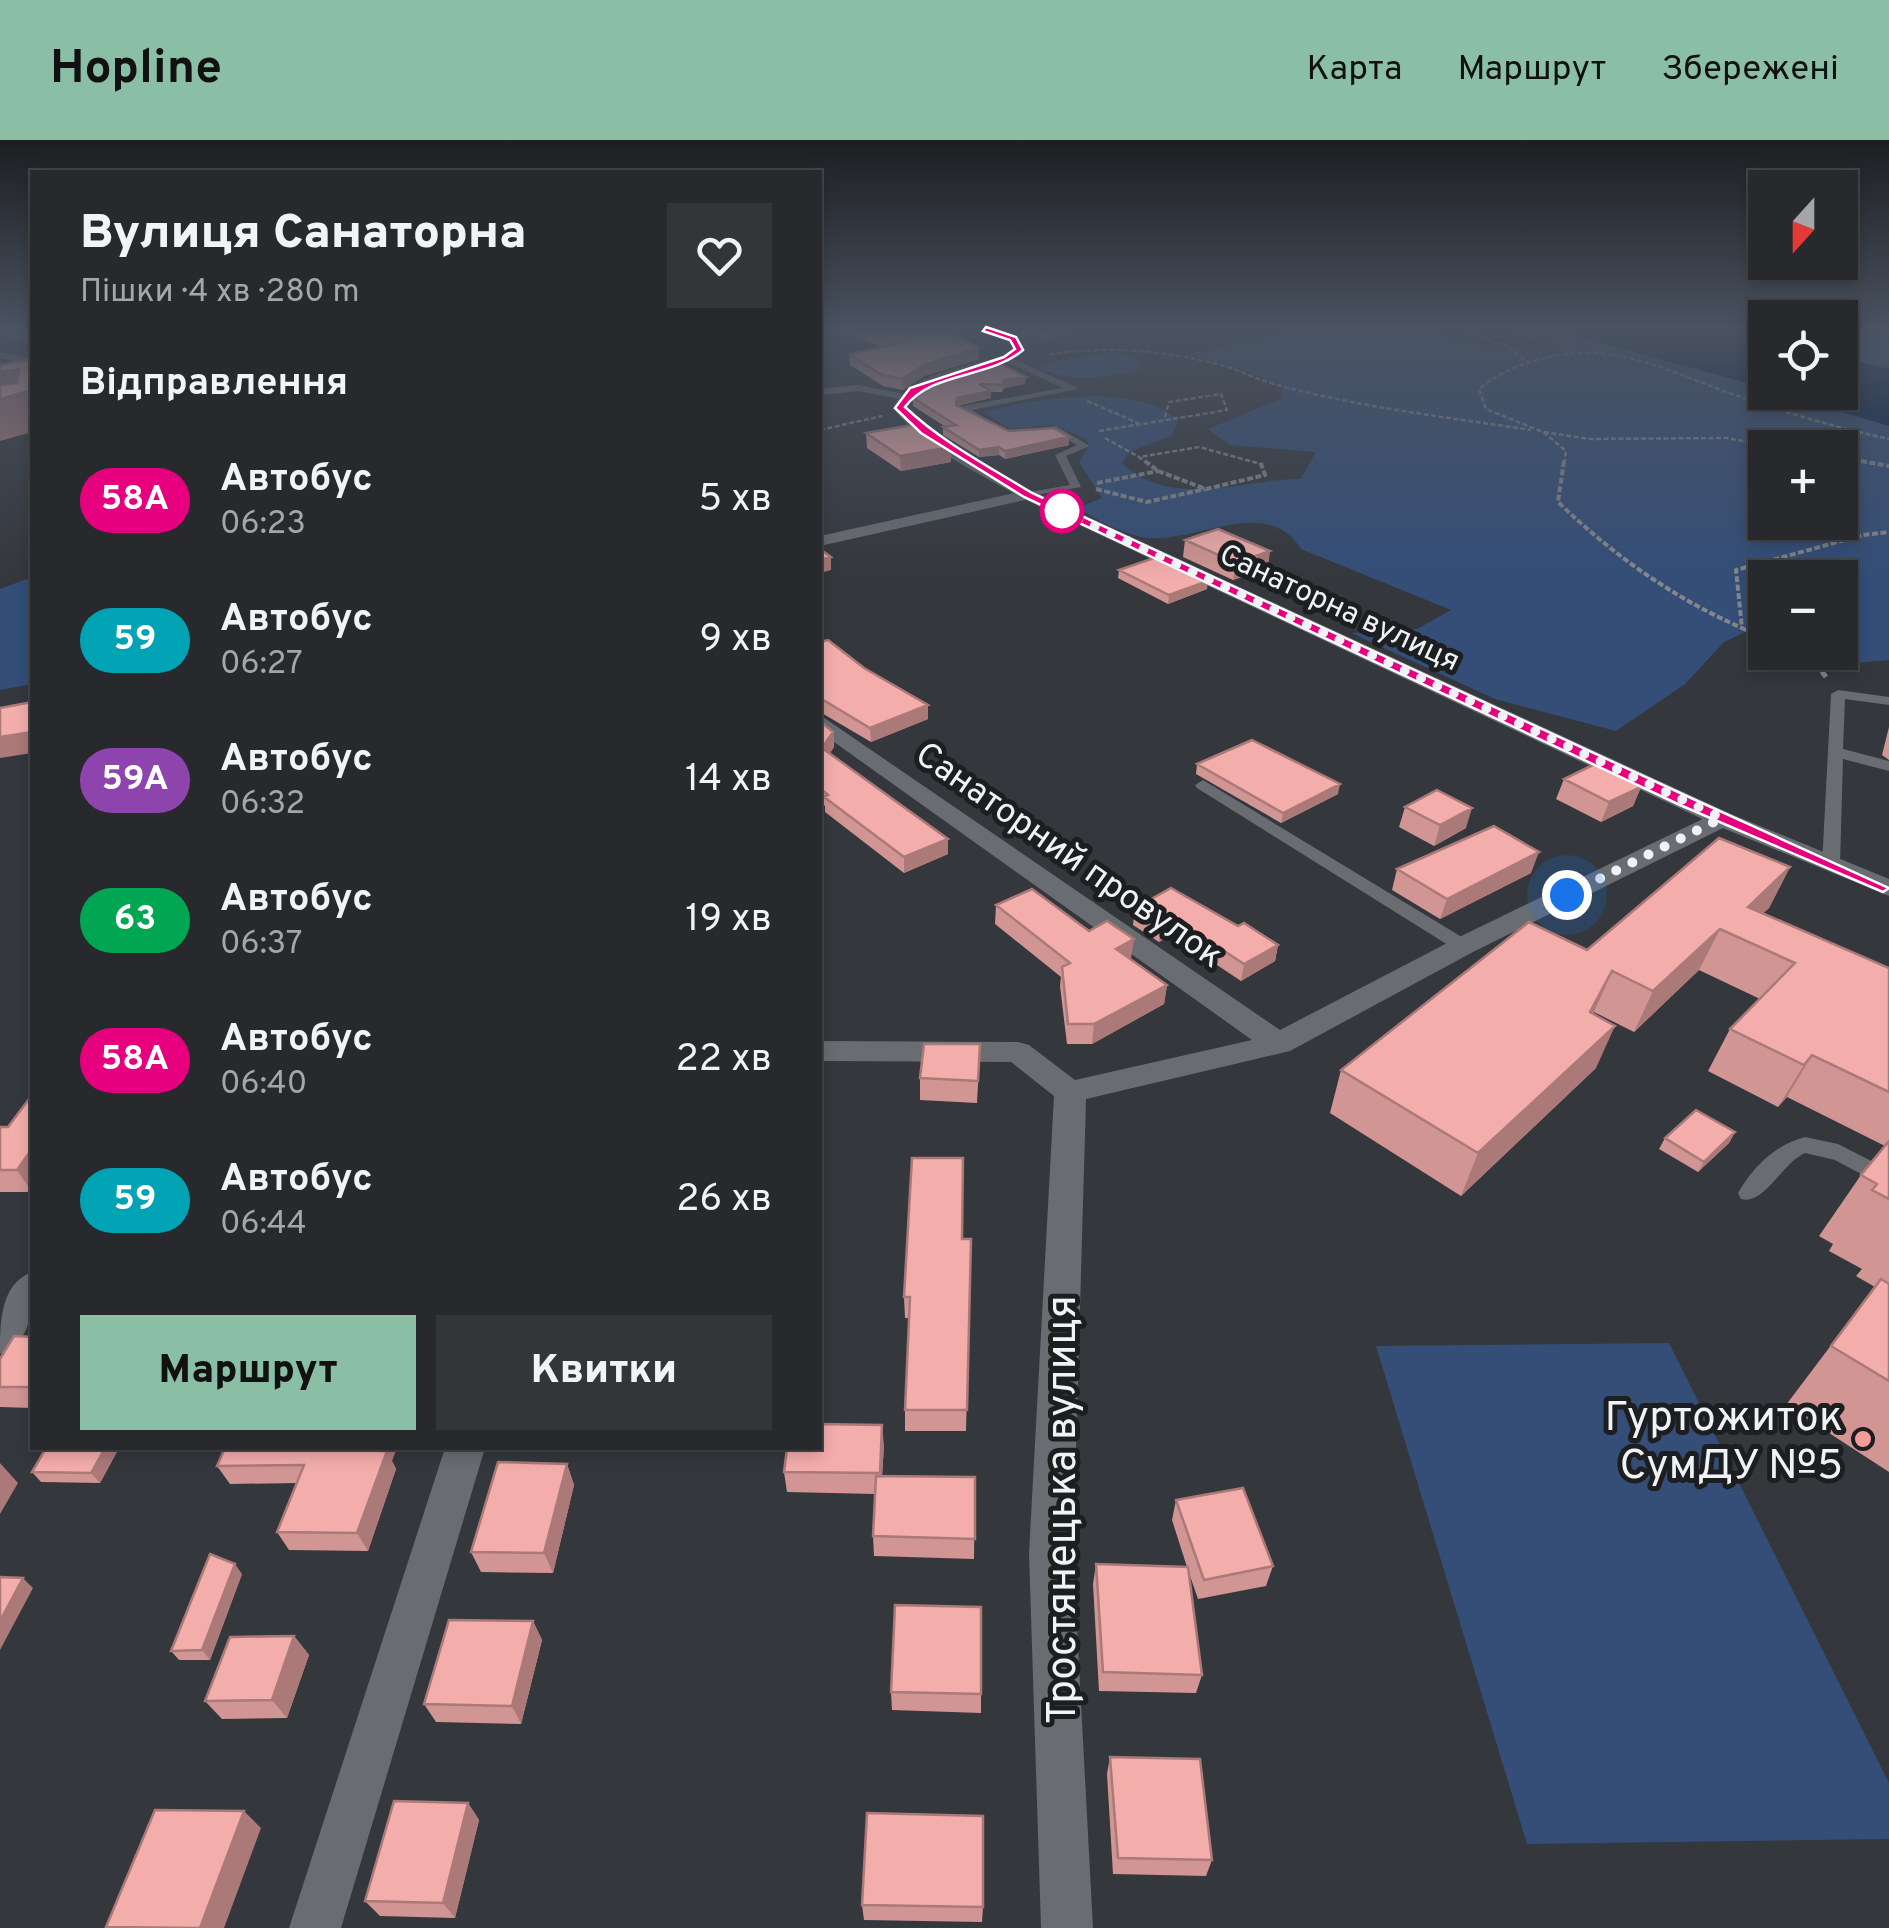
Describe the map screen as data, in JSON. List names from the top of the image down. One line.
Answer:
{"streets":{"street":["Санаторна вулиця","Санаторний провулок","Тростянецька вулиця"]},"places":["Гуртожиток СумДУ №5"],"lines":["bus line 58А"],"north":"bottom","page":{"header":"Hopline","nav":["Карта","Маршрут","Збережені"],"map_buttons":["+","−"],"heading":[["Вулиця Санаторна","Пішки · 4 хв · 280 m"],"Відправлення"],"list":[{"mark":"58А","name":"Автобус","note":"06:23","value":"5 хв"},{"mark":"59","name":"Автобус","note":"06:27","value":"9 хв"},{"mark":"59А","name":"Автобус","note":"06:32","value":"14 хв"},{"mark":"63","name":"Автобус","note":"06:37","value":"19 хв"},{"mark":"58А","name":"Автобус","note":"06:40","value":"22 хв"},{"mark":"59","name":"Автобус","note":"06:44","value":"26 хв"}],"buttons":["Маршрут","Квитки"]}}
